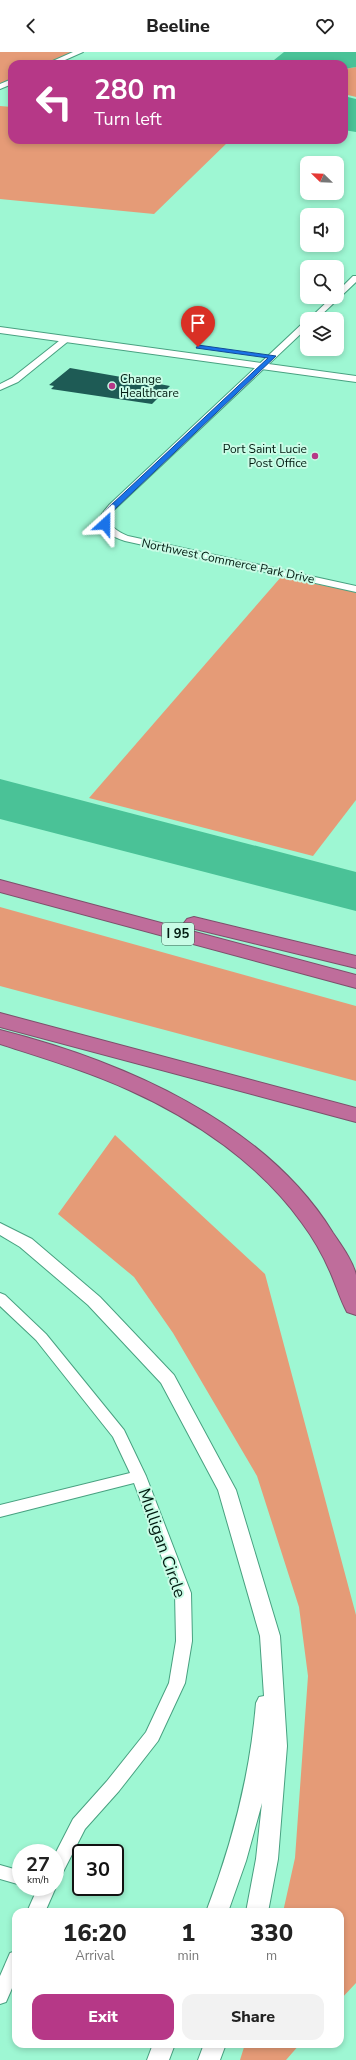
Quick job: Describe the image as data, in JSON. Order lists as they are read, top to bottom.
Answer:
{
  "streets": {
    "highway": ["I 95"],
    "street": ["Northwest Commerce Park Drive", "Mulligan Circle"]
  },
  "places": ["Change Healthcare", "Port Saint Lucie Post Office"],
  "north": "top left",
  "page": {
    "header": "Beeline",
    "turn": ["280 m", "Turn left"],
    "speed": "27 km/h",
    "limit": "30",
    "eta": [
      "16:20",
      "Arrival",
      "1",
      "min",
      "330",
      "m"
    ],
    "buttons": ["Exit", "Share"]
  }
}
